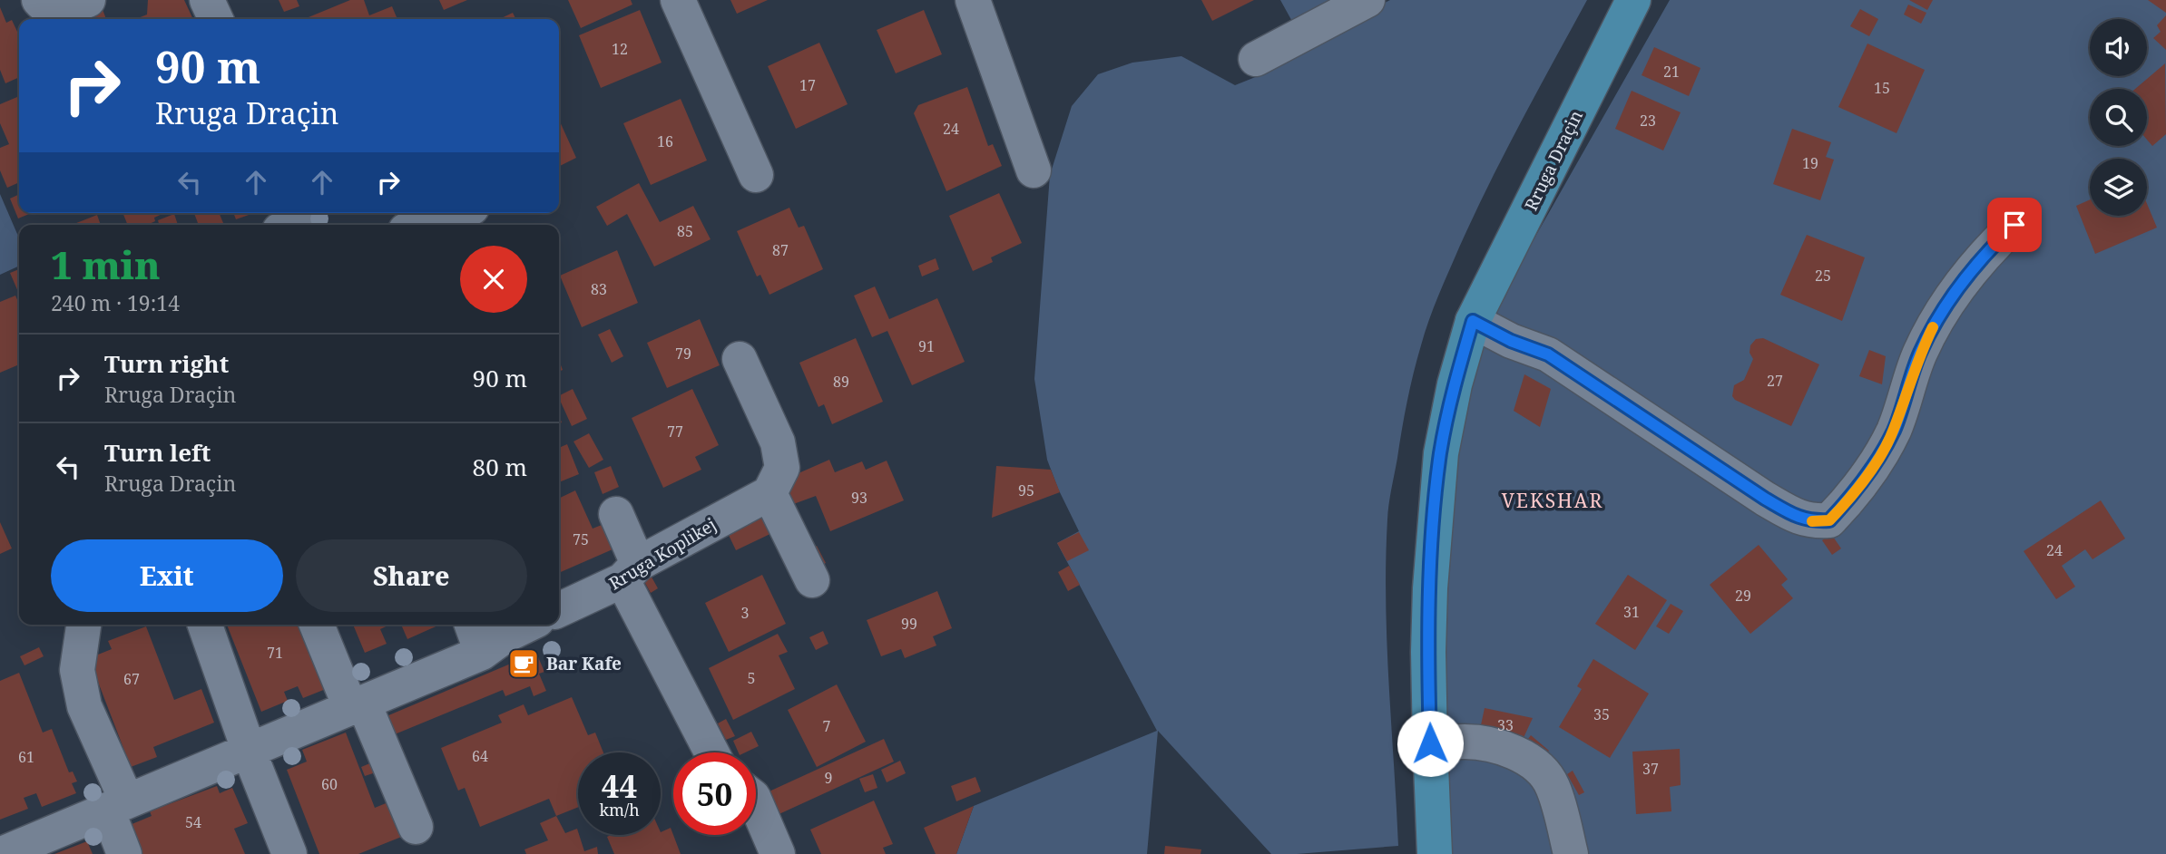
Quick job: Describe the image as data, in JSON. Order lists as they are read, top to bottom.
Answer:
{
  "streets": {
    "main road": ["Rruga Draçin"],
    "street": ["Rruga Koplikej"]
  },
  "districts": ["VEKSHAR"],
  "places": {
    "cafe": ["Bar Kafe"]
  },
  "house_numbers": [
    "12",
    "21",
    "17",
    "15",
    "23",
    "24",
    "16",
    "19",
    "85",
    "87",
    "25",
    "83",
    "91",
    "79",
    "27",
    "89",
    "77",
    "95",
    "93",
    "75",
    "24",
    "29",
    "31",
    "3",
    "99",
    "71",
    "5",
    "67",
    "35",
    "33",
    "7",
    "64",
    "61",
    "37",
    "9",
    "60",
    "54"
  ],
  "page": {
    "turn": ["90 m", "Rruga Draçin"],
    "heading": ["1 min", "240 m · 19:14"],
    "list": [
      {
        "name": "Turn right",
        "note": "Rruga Draçin",
        "value": "90 m"
      },
      {
        "name": "Turn left",
        "note": "Rruga Draçin",
        "value": "80 m"
      }
    ],
    "buttons": ["Exit", "Share"],
    "speed": "44 km/h",
    "limit": "50"
  }
}
